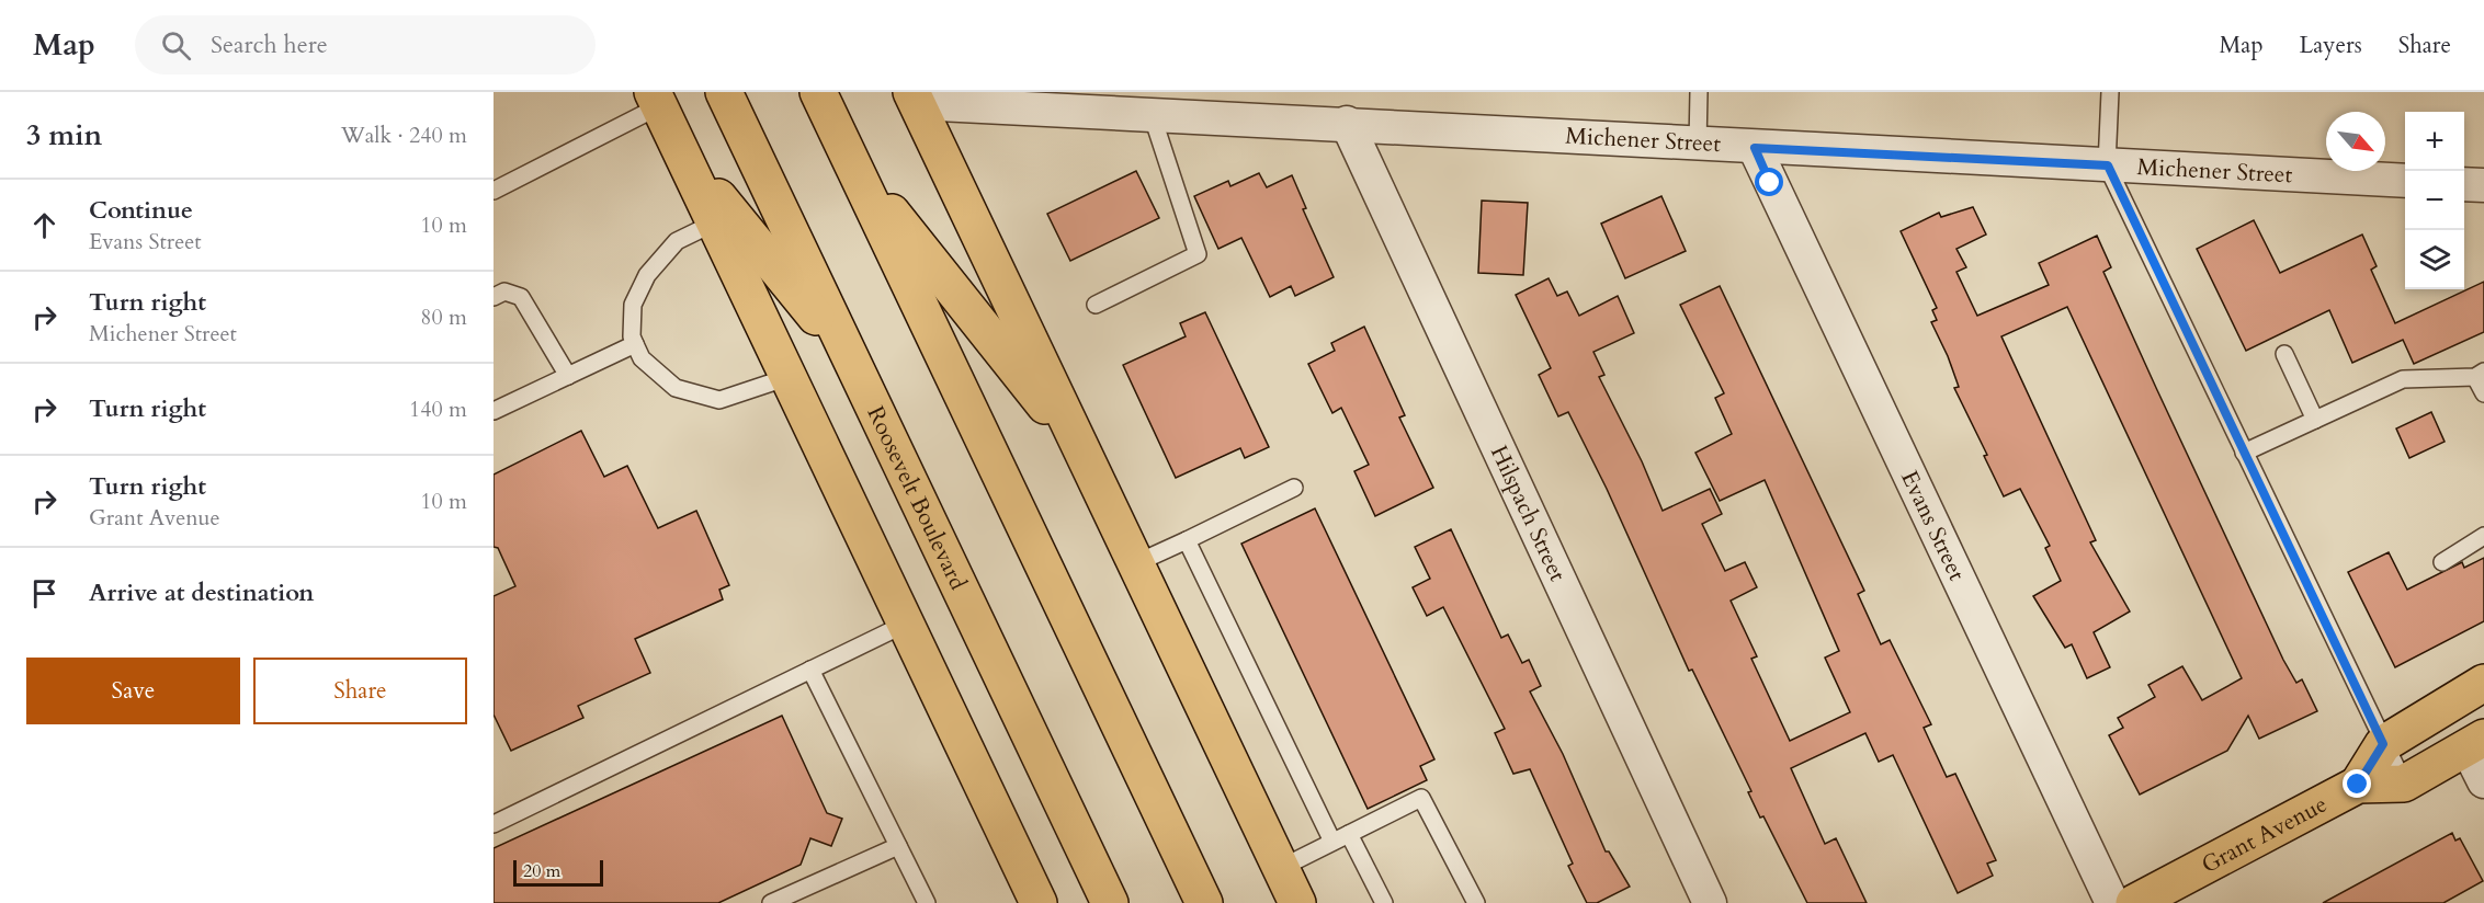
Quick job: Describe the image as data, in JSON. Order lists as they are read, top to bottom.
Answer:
{
  "streets": {
    "main road": ["Roosevelt Boulevard", "Grant Avenue"],
    "street": ["Michener Street", "Hilspach Street", "Evans Street"]
  },
  "crossings": [
    ["Michener Street", "Hilspach Street"],
    ["Michener Street", "Evans Street"]
  ],
  "scale_bar": "20 m",
  "north": "bottom right",
  "page": {
    "header": "Map",
    "search": "Search here",
    "nav": ["Map", "Layers", "Share"],
    "heading": ["3 min", "Walk · 240 m"],
    "map_buttons": ["+", "−"],
    "list": [
      ["Continue", "Evans Street", "10 m"],
      ["Turn right", "Michener Street", "80 m"],
      ["Turn right", "140 m"],
      ["Turn right", "Grant Avenue", "10 m"],
      "Arrive at destination"
    ],
    "buttons": ["Save", "Share"],
    "scale": "20 m"
  }
}
